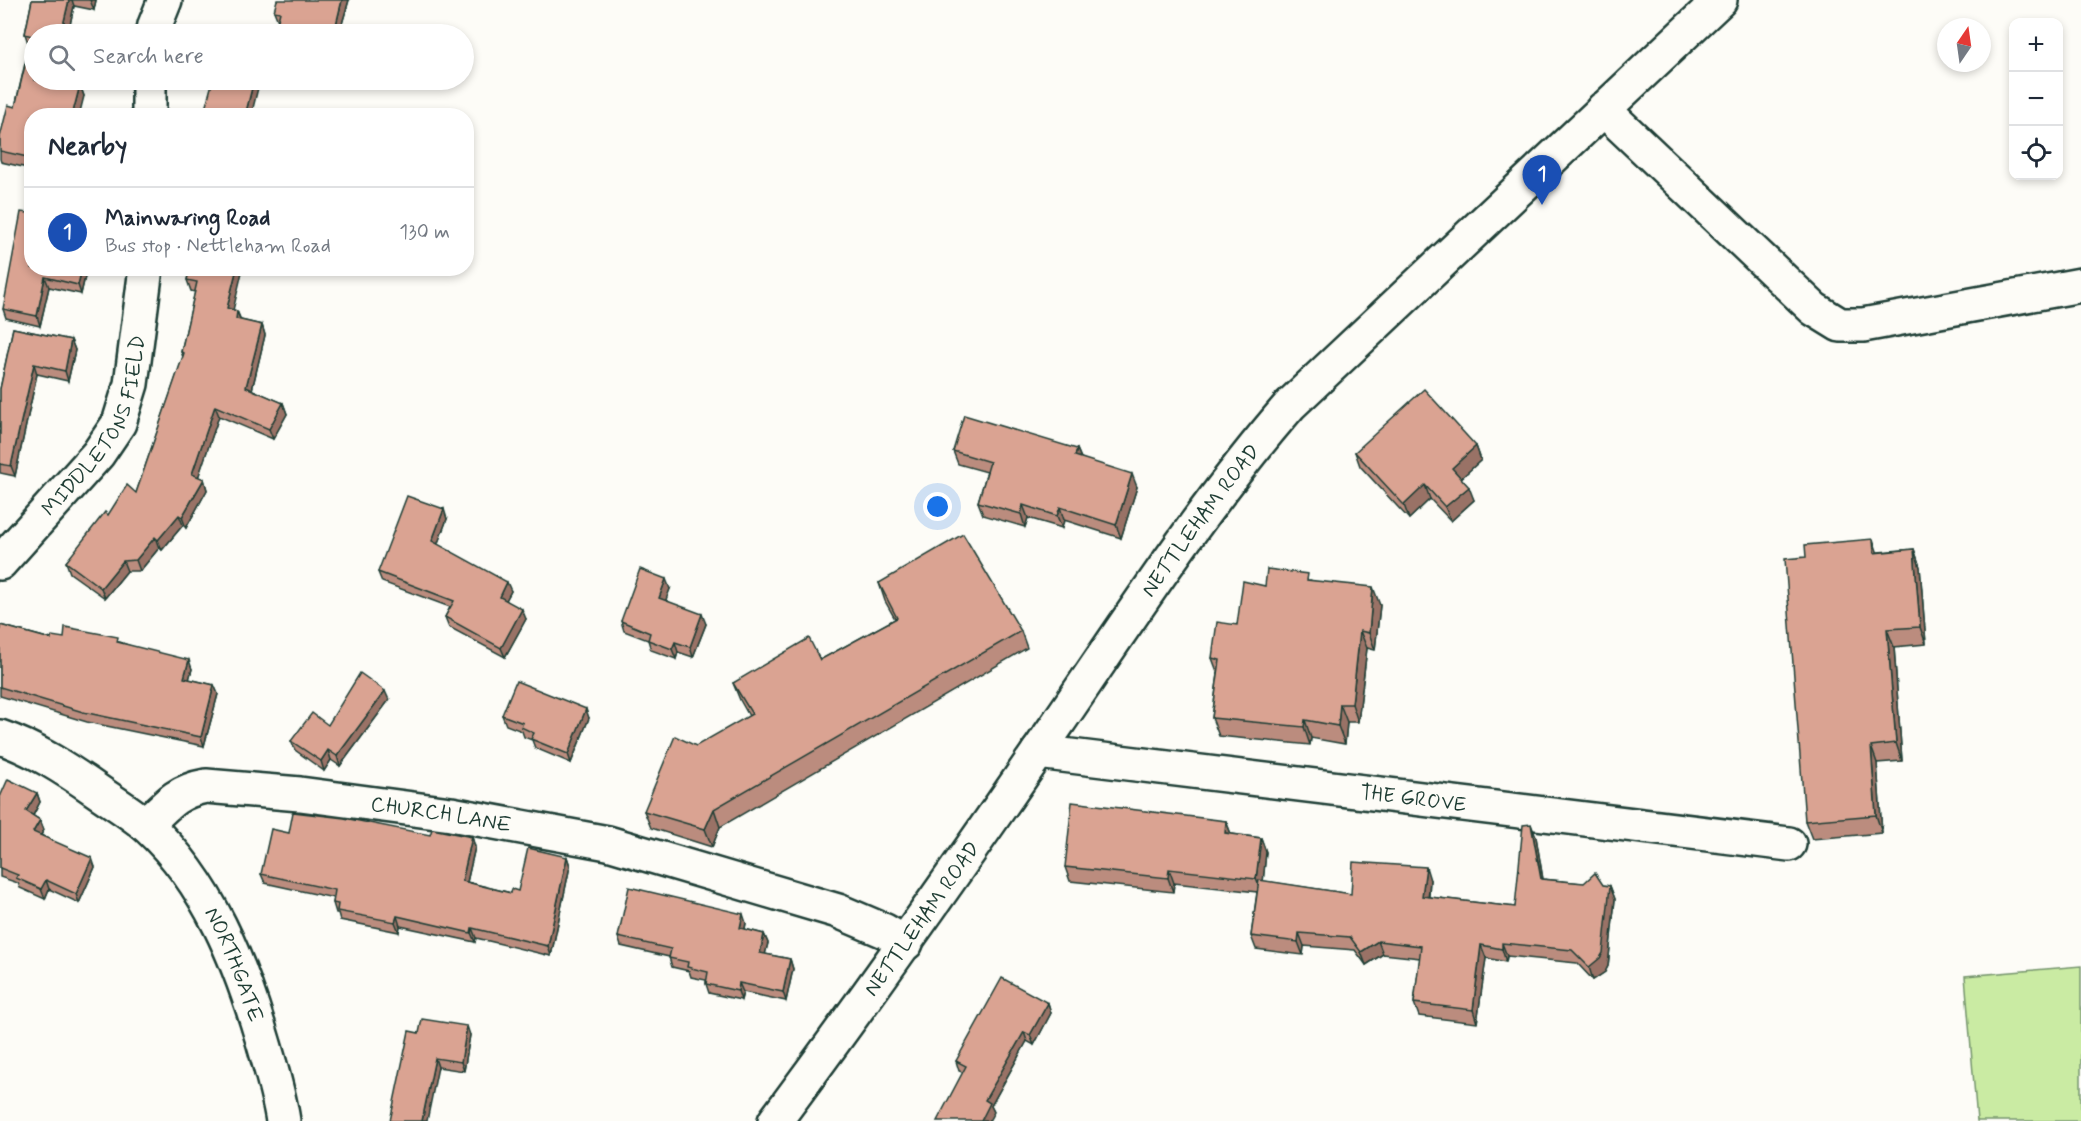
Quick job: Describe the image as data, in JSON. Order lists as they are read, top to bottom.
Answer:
{
  "streets": {
    "street": [
      "MIDDLETONS FIELD",
      "NETTLEHAM ROAD",
      "THE GROVE",
      "CHURCH LANE",
      "NORTHGATE"
    ]
  },
  "crossings": [
    ["NETTLEHAM ROAD", "THE GROVE"],
    ["NETTLEHAM ROAD", "CHURCH LANE"],
    ["CHURCH LANE", "NORTHGATE"]
  ],
  "north": "top",
  "page": {
    "map_buttons": ["+", "−"],
    "search": "Search here",
    "heading": "Nearby",
    "pins": "1",
    "list": [
      {
        "mark": "1",
        "name": "Mainwaring Road",
        "note": "Bus stop · Nettleham Road",
        "value": "130 m"
      }
    ]
  }
}
